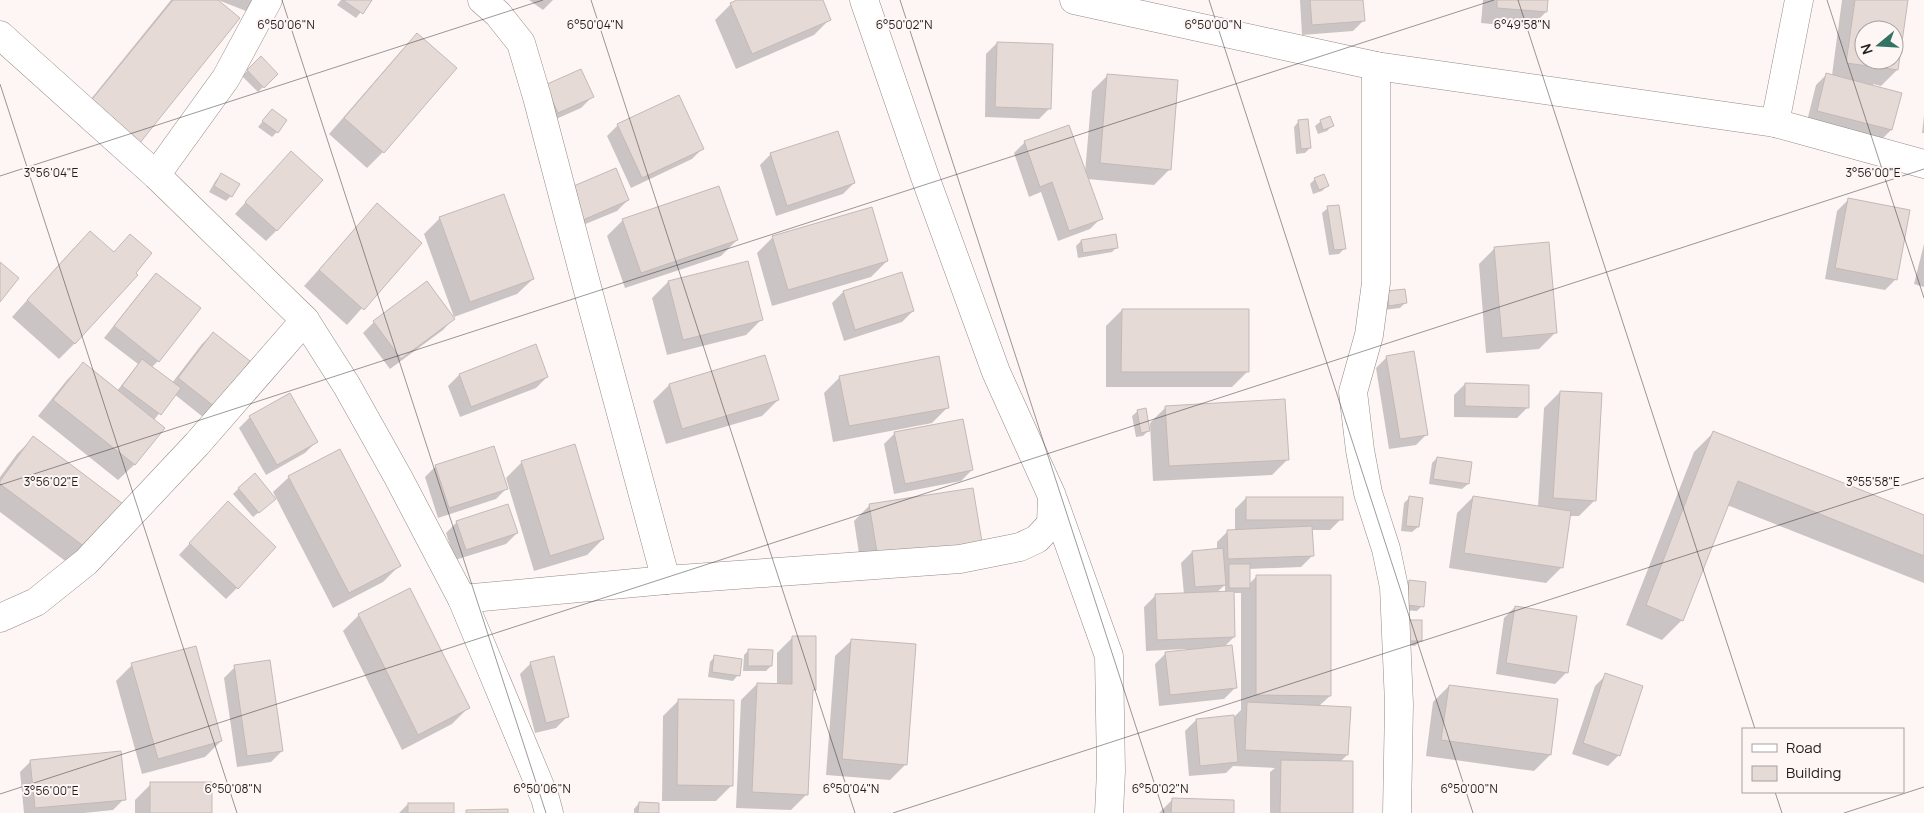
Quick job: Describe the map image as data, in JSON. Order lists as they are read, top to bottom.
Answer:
{
  "legend": ["Road", "Building"],
  "north": "left",
  "coordinates": [
    "6°50'06\"N",
    "6°50'04\"N",
    "6°50'02\"N",
    "6°50'00\"N",
    "6°49'58\"N",
    "3°56'04\"E",
    "3°56'00\"E",
    "3°56'02\"E",
    "3°55'58\"E",
    "6°50'08\"N"
  ]
}
